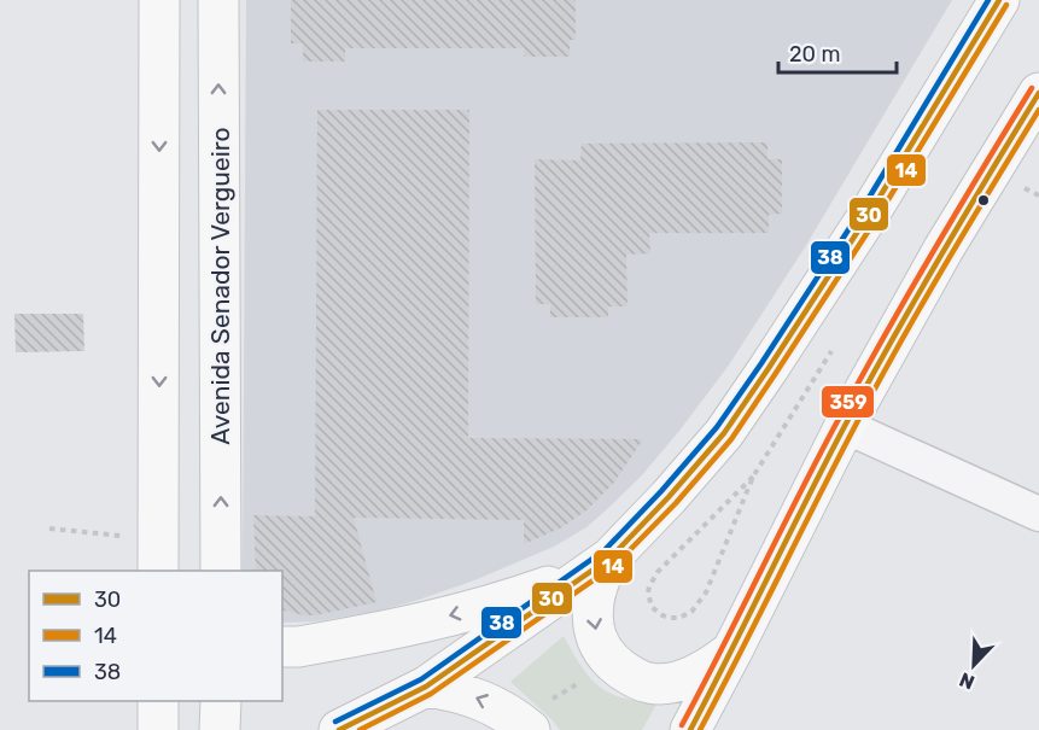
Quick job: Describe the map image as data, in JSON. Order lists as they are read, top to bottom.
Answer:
{
  "streets": {
    "main road": ["Avenida Senador Vergueiro"]
  },
  "lines": [
    "transit line 30",
    "transit line 38",
    "transit line 14",
    "transit line 359"
  ],
  "legend": ["30", "14", "38"],
  "scale_bar": "20 m",
  "north": "bottom left"
}
